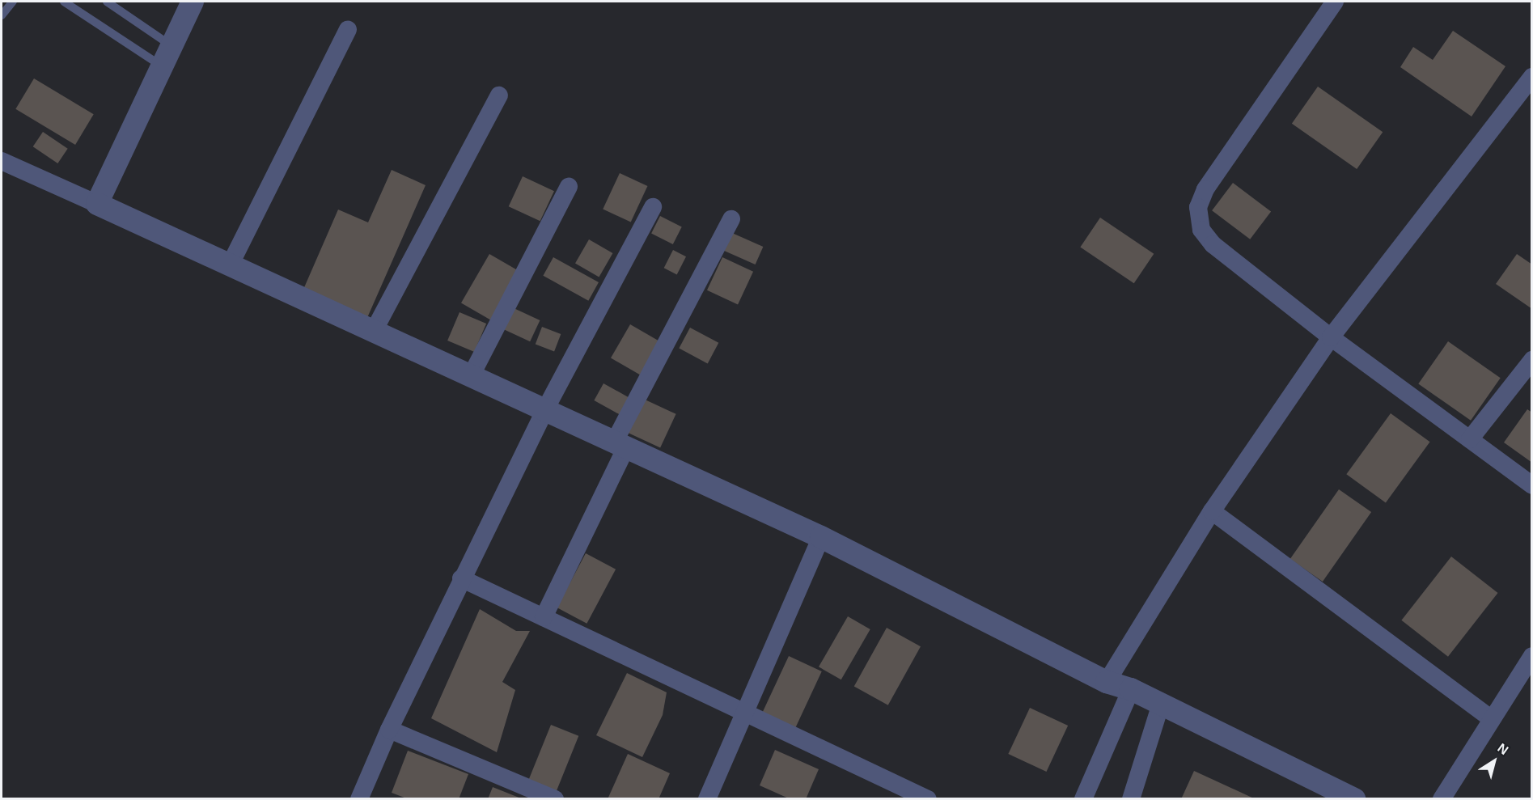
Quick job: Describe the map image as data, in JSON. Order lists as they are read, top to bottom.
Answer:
{
  "north": "top right"
}
